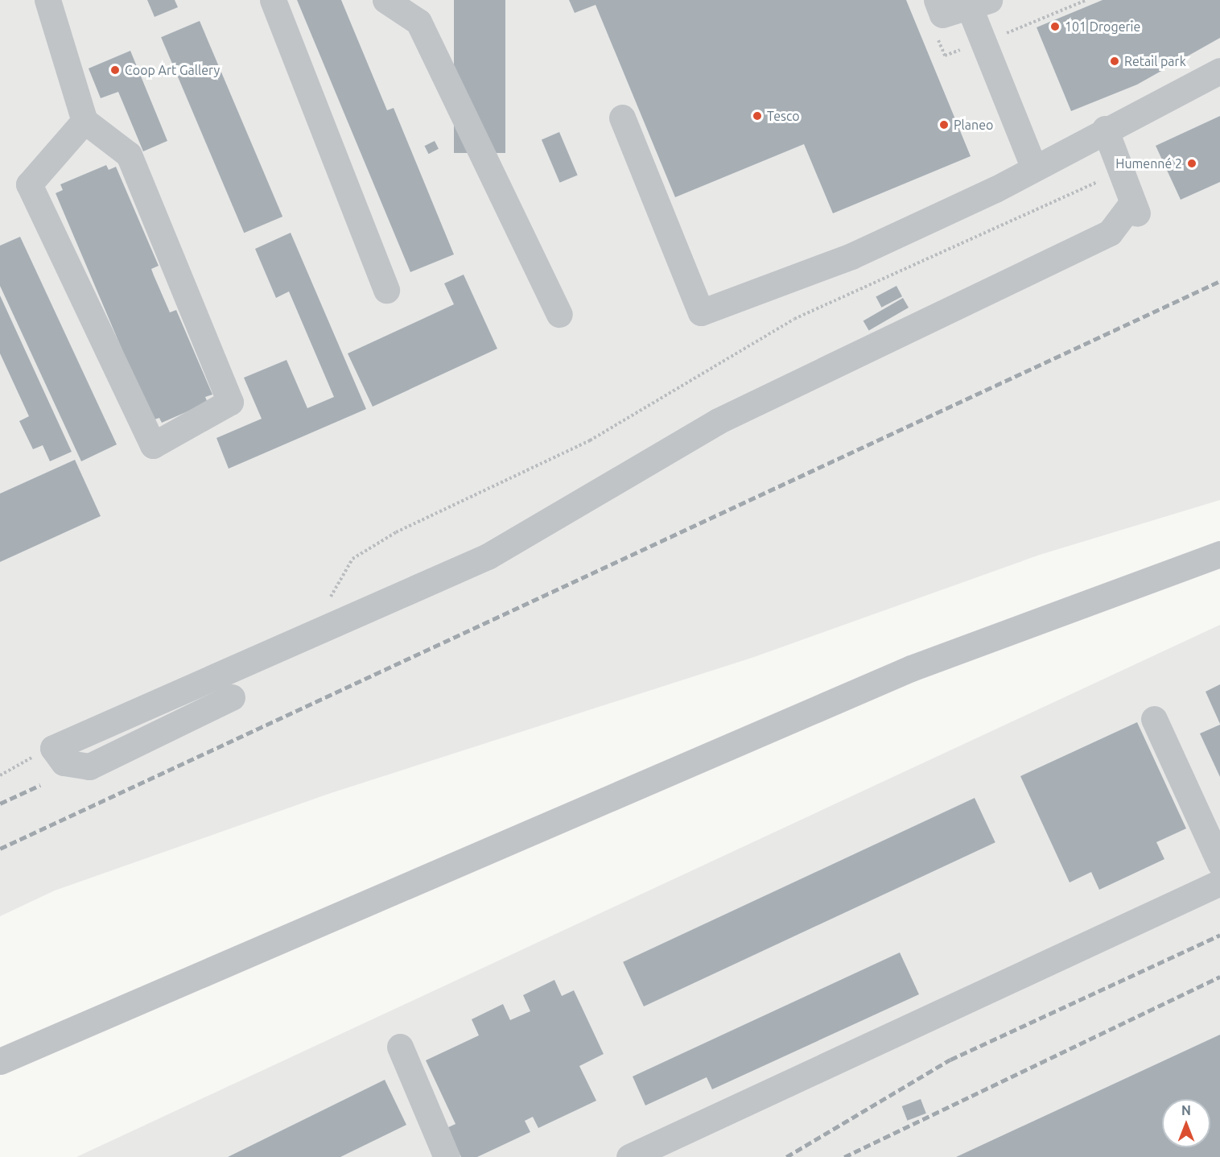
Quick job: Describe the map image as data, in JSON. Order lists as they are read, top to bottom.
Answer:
{
  "places": [
    "101 Drogerie",
    "Retail park",
    "Coop Art Gallery",
    "Tesco",
    "Planeo",
    "Humenné 2"
  ],
  "north": "top"
}
